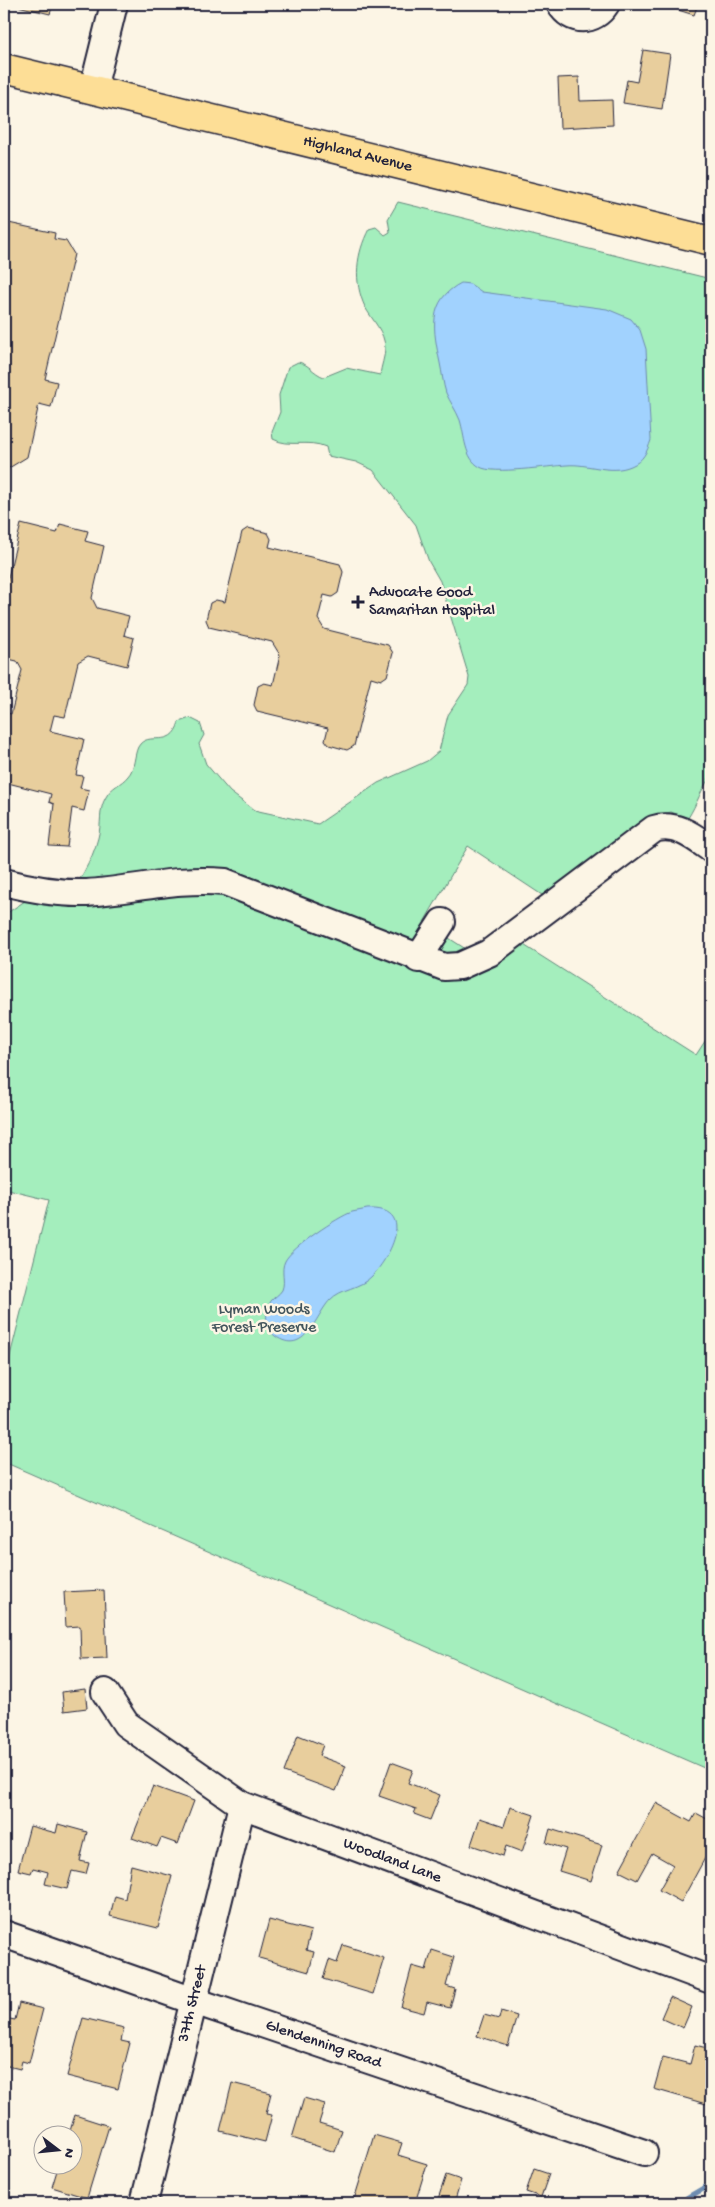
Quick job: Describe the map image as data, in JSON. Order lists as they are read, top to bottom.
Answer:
{
  "streets": {
    "main road": ["Highland Avenue"],
    "street": ["Woodland Lane", "37th Street", "Glendenning Road"]
  },
  "crossings": [
    ["Woodland Lane", "37th Street"],
    ["37th Street", "Glendenning Road"]
  ],
  "parks": ["Lyman Woods Forest Preserve"],
  "places": {
    "health": ["Advocate Good Samaritan Hospital"]
  },
  "north": "right"
}
